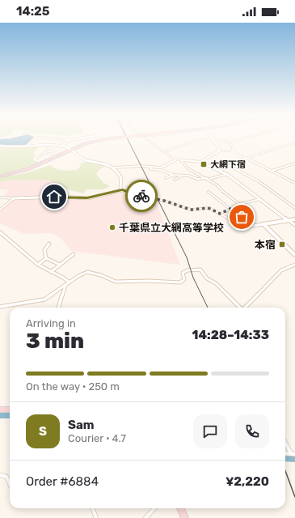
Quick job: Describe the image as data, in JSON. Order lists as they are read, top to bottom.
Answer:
{
  "places": {
    "transit": ["大網下宿", "本宿"],
    "other": ["千葉県立大網高等学校"]
  },
  "page": {
    "status": "14:25",
    "heading": ["3 min", "Arriving in", "14:28–14:33"],
    "panel": [
      "Sam",
      "Courier · 4.7",
      "Order #6884",
      "¥2,220"
    ],
    "bar": "On the way · 250 m",
    "round": "S"
  }
}
